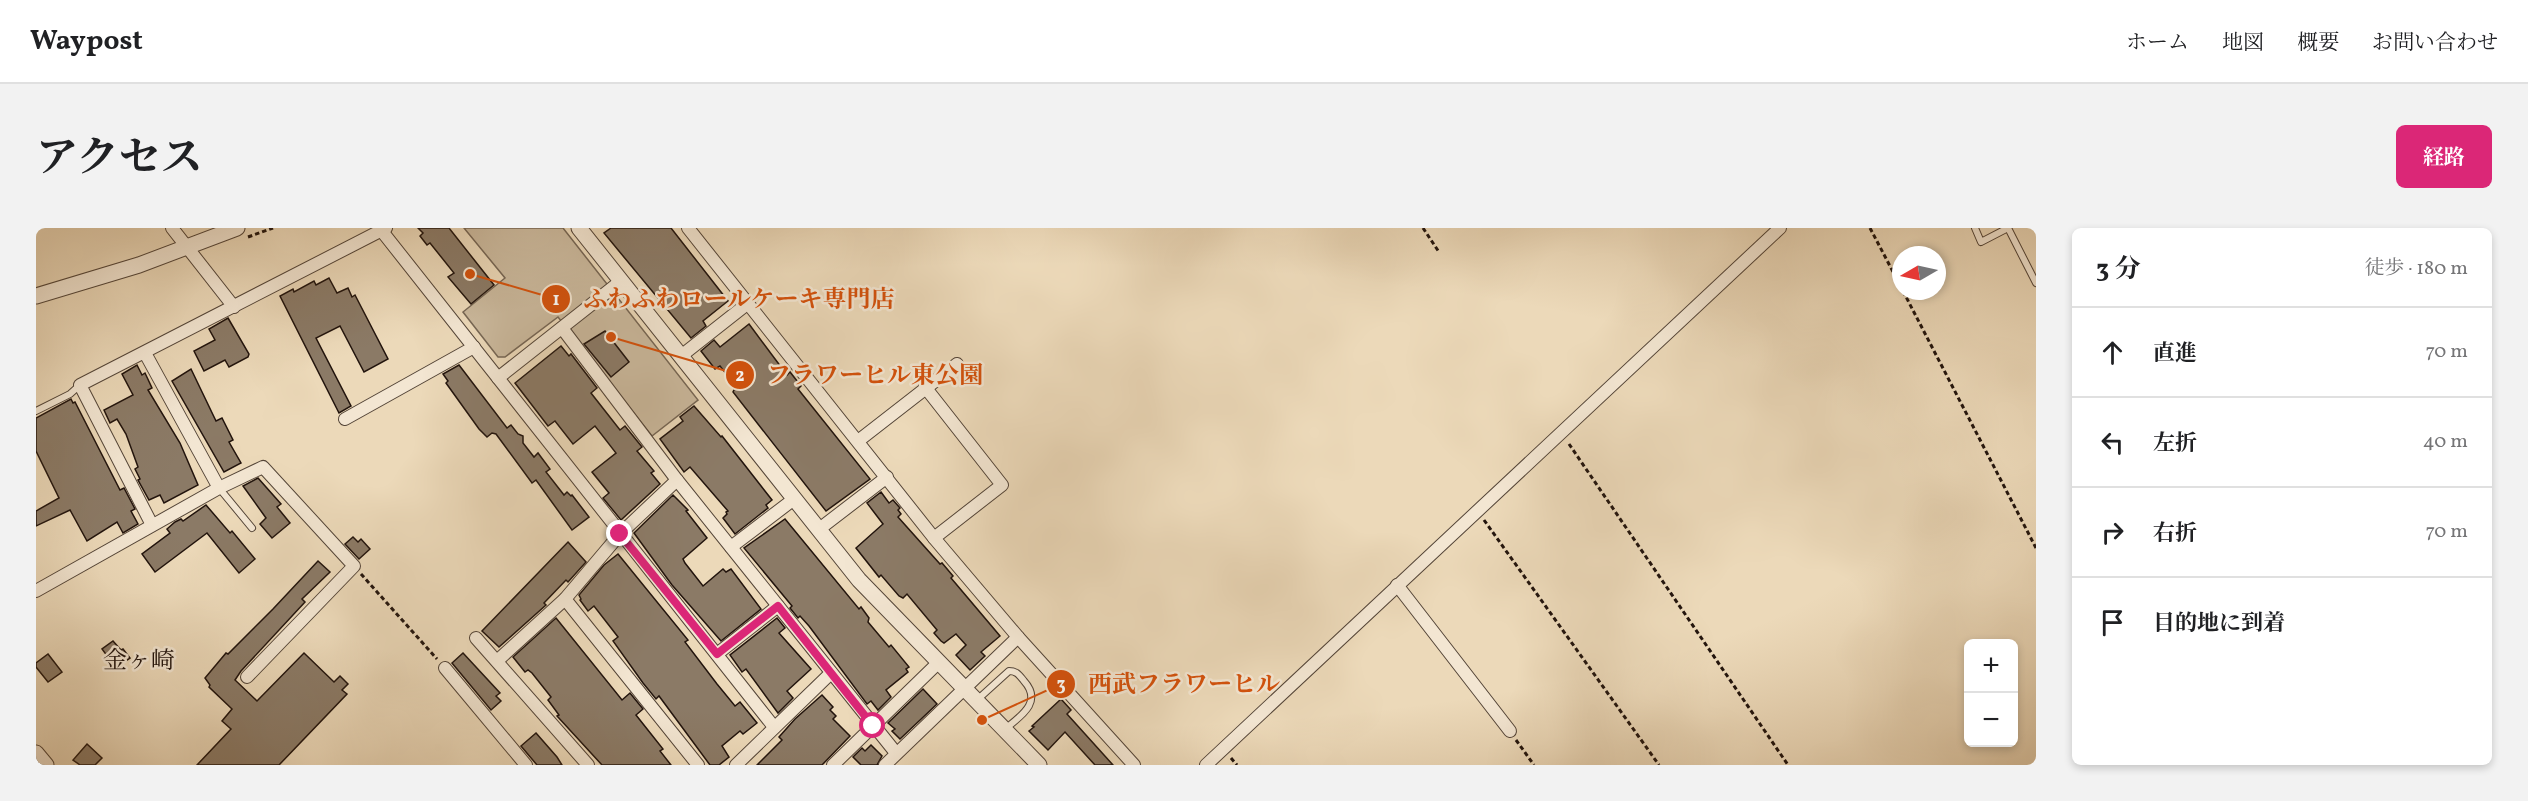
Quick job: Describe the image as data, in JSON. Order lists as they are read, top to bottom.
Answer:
{
  "districts": ["金ヶ崎"],
  "places": ["ふわふわロールケーキ専門店", "フラワーヒル東公園", "西武フラワーヒル"],
  "north": "left",
  "page": {
    "header": "Waypost",
    "nav": [
      "ホーム",
      "地図",
      "概要",
      "お問い合わせ"
    ],
    "title": "アクセス",
    "buttons": "経路",
    "heading": ["3 分", "徒歩 · 180 m"],
    "list": [
      ["直進", "70 m"],
      ["左折", "40 m"],
      ["右折", "70 m"],
      "目的地に到着"
    ],
    "map_buttons": ["+", "−"]
  }
}
